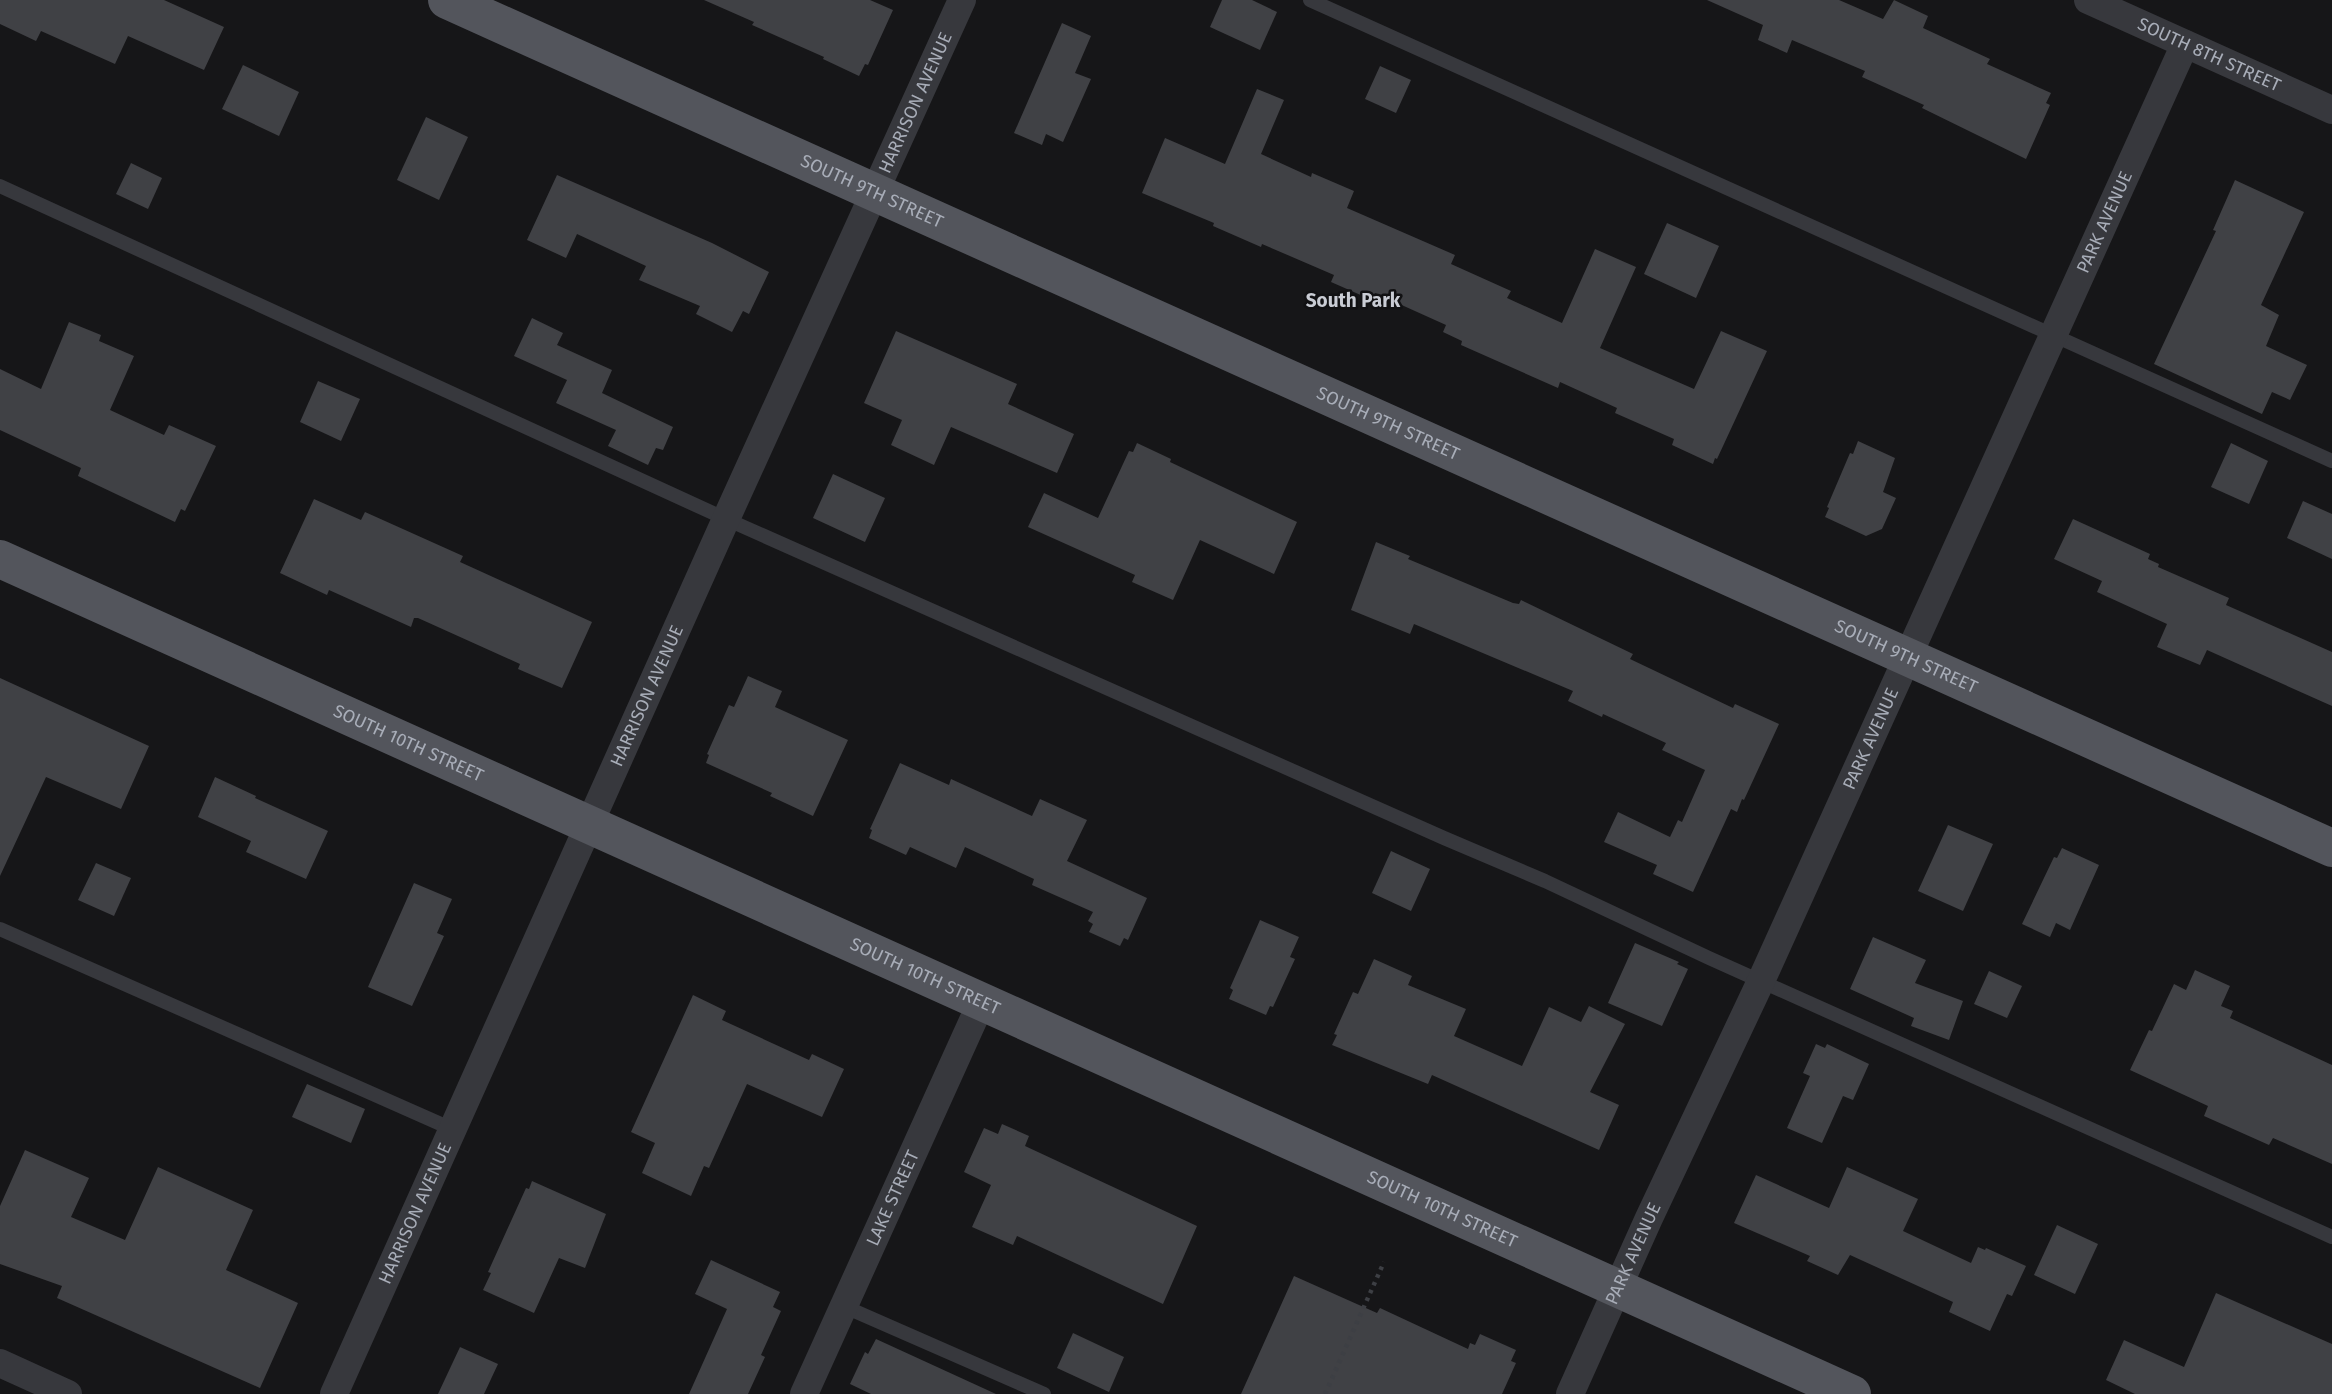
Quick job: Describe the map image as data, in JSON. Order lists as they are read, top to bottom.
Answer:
{
  "streets": {
    "main road": ["SOUTH 9TH STREET", "SOUTH 10TH STREET"],
    "street": [
      "SOUTH 8TH STREET",
      "HARRISON AVENUE",
      "PARK AVENUE",
      "LAKE STREET"
    ]
  },
  "crossings": [
    ["SOUTH 8TH STREET", "PARK AVENUE"],
    ["HARRISON AVENUE", "SOUTH 9TH STREET"],
    ["HARRISON AVENUE", "SOUTH 10TH STREET"],
    ["SOUTH 9TH STREET", "PARK AVENUE"],
    ["PARK AVENUE", "SOUTH 10TH STREET"],
    ["SOUTH 10TH STREET", "LAKE STREET"]
  ],
  "districts": ["South Park"]
}
